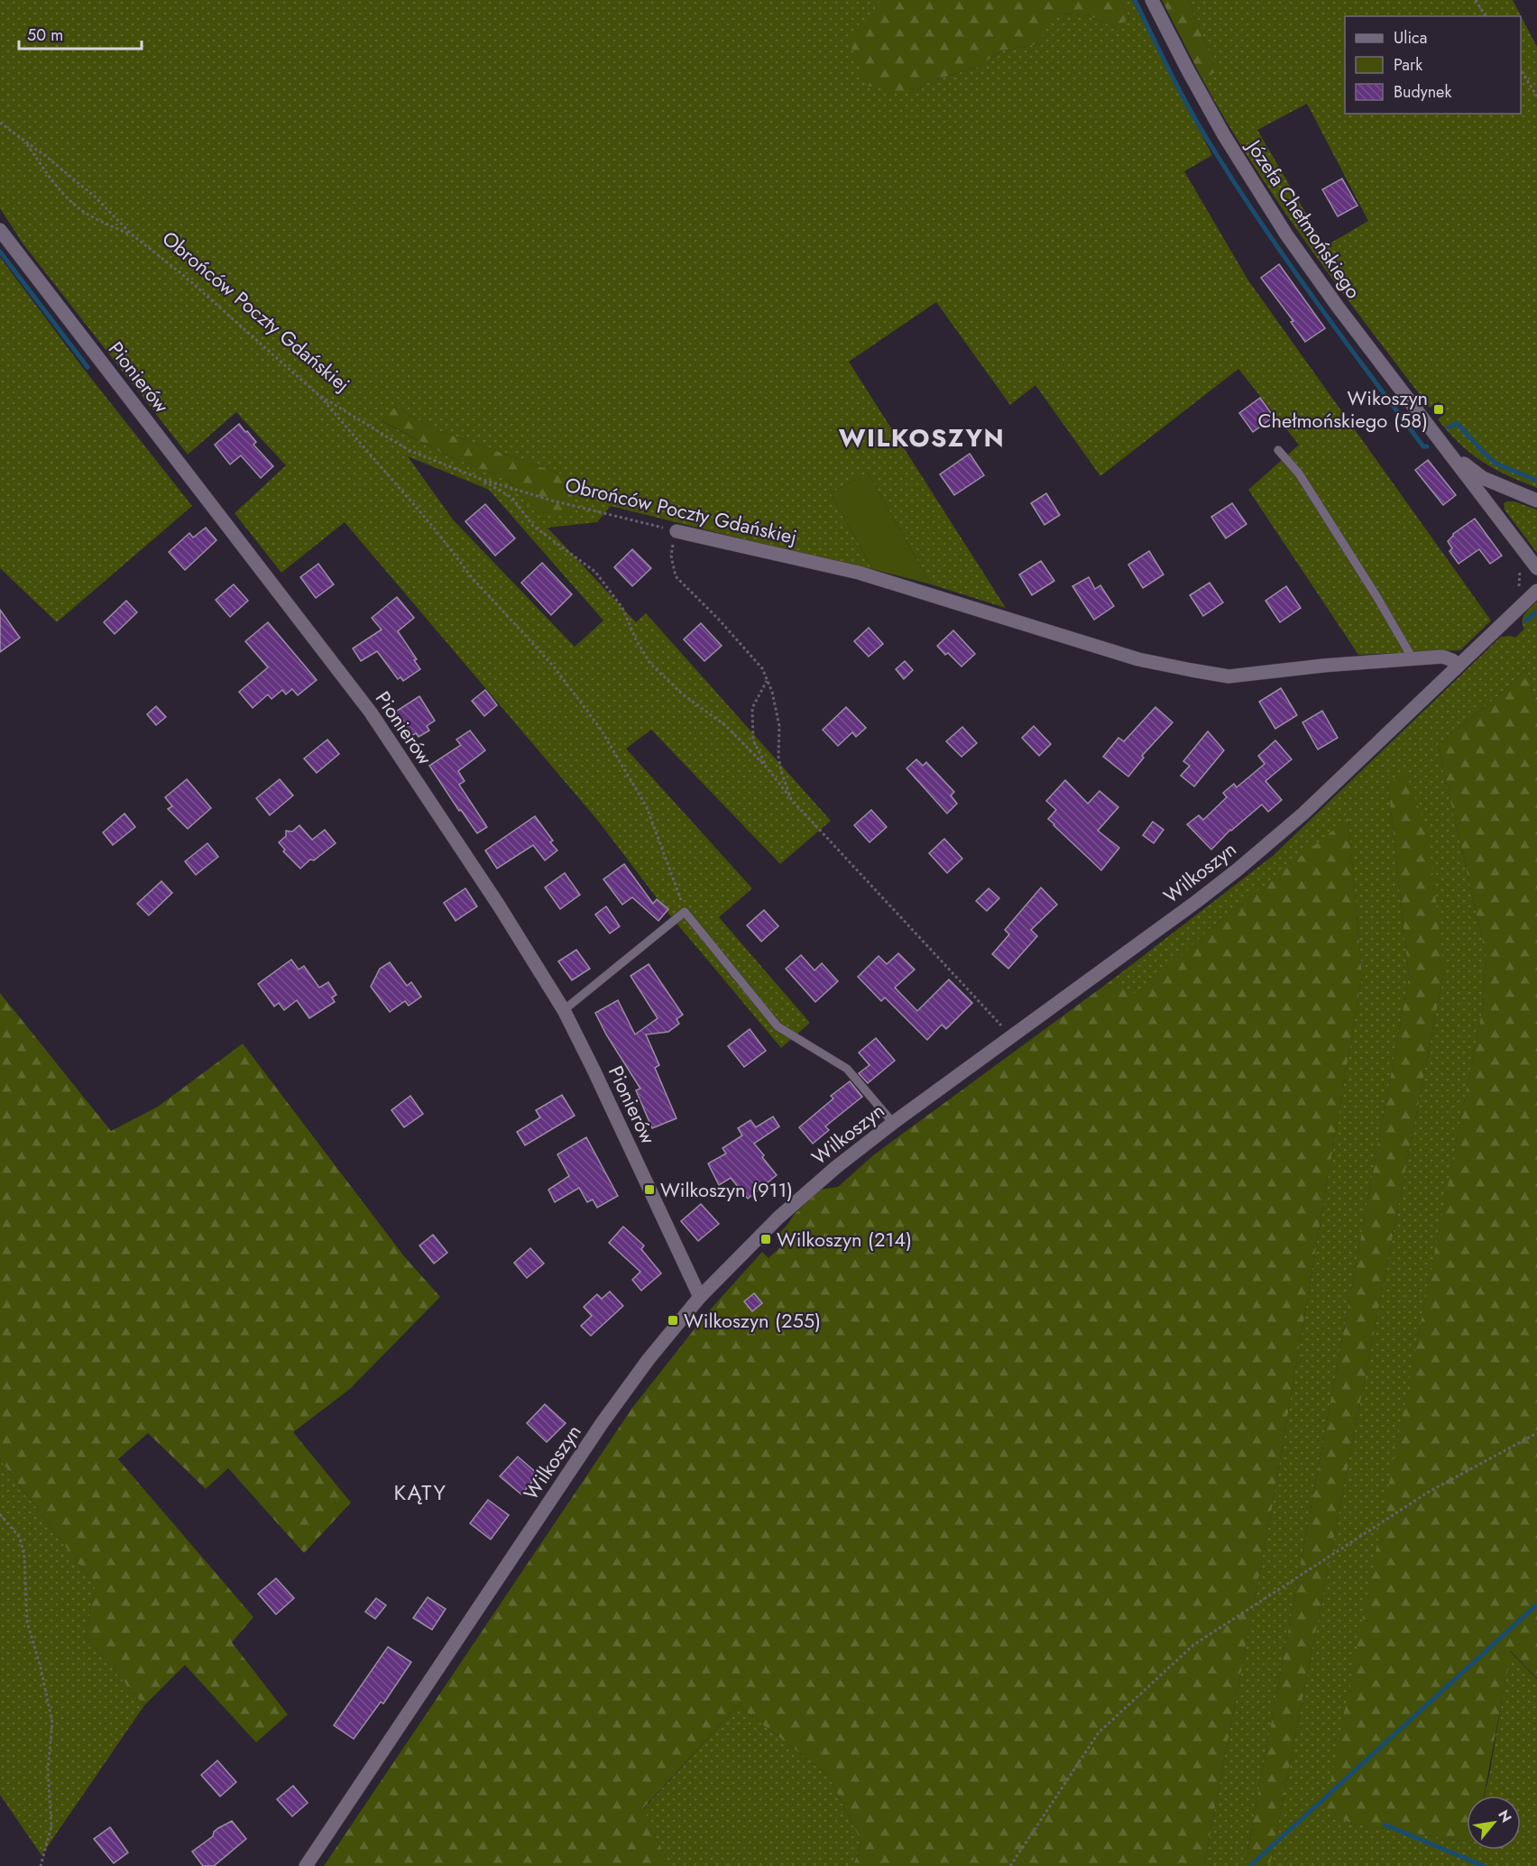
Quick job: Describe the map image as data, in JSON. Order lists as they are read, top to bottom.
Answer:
{
  "streets": {
    "street": [
      "Józefa Chełmońskiego",
      "Obrońców Poczty Gdańskiej",
      "Pionierów",
      "Wilkoszyn"
    ]
  },
  "crossings": [
    ["Obrońców Poczty Gdańskiej", "Wilkoszyn"],
    ["Pionierów", "Wilkoszyn"]
  ],
  "districts": ["WILKOSZYN", "KĄTY"],
  "places": {
    "transit": [
      "Wikoszyn Chełmońskiego (58)",
      "Wilkoszyn (911)",
      "Wilkoszyn (214)",
      "Wilkoszyn (255)"
    ]
  },
  "legend": ["Ulica", "Park", "Budynek"],
  "scale_bar": "50 m",
  "north": "top right"
}
